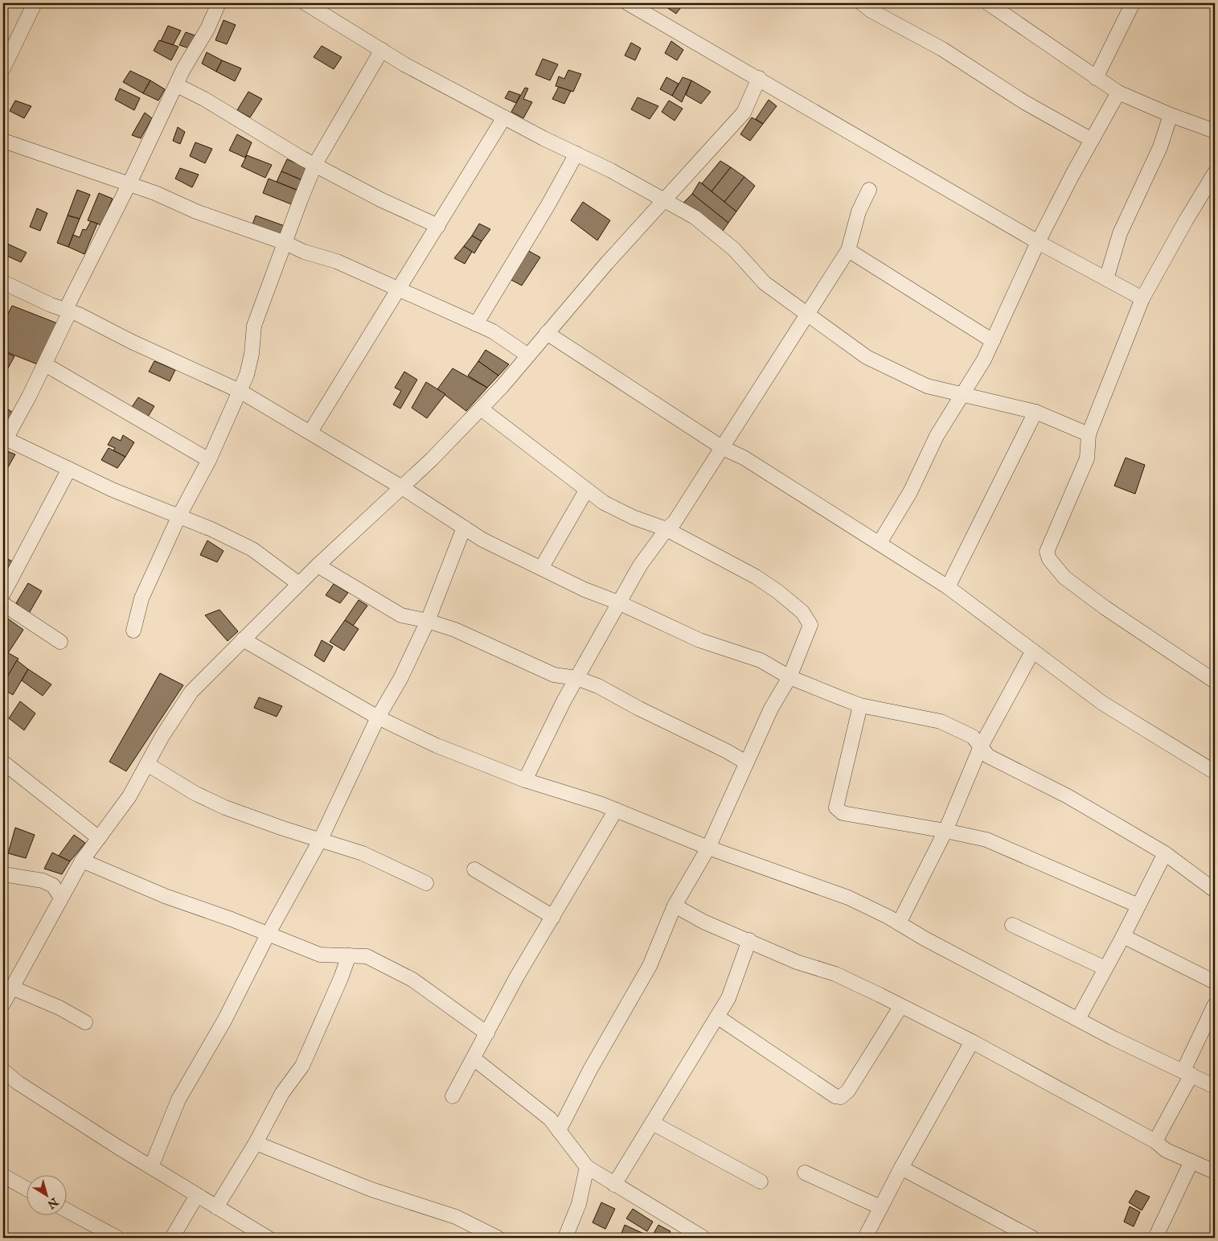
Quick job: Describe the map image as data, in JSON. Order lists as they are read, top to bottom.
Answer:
{
  "north": "bottom right"
}
